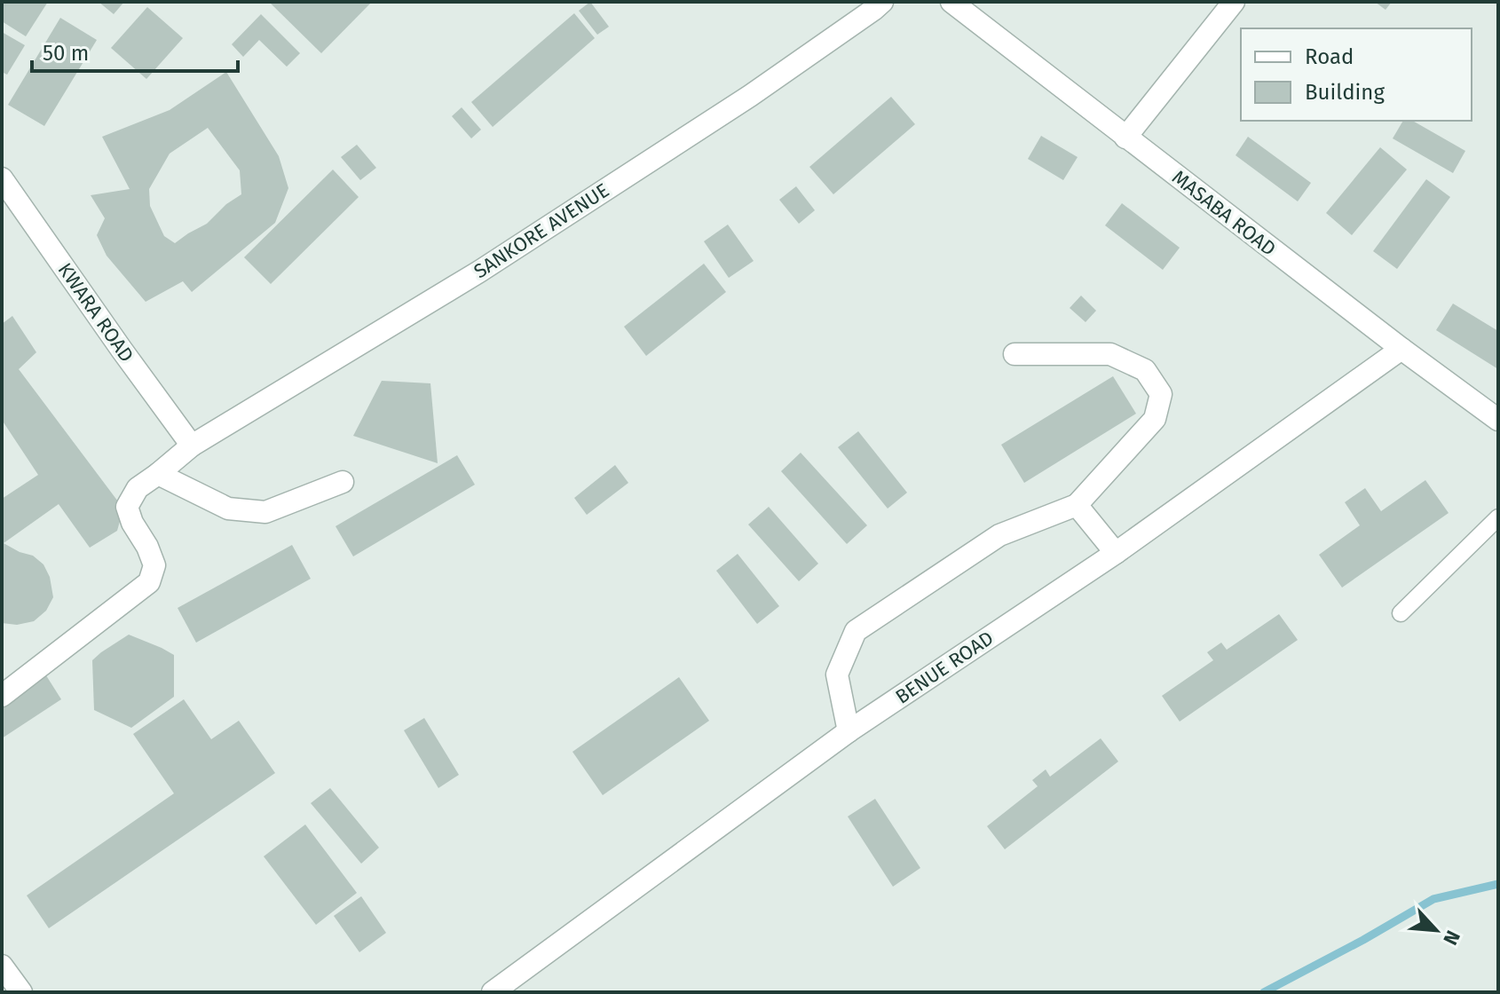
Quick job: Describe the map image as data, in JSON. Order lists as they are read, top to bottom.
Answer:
{
  "streets": {
    "street": [
      "MASABA ROAD",
      "SANKORE AVENUE",
      "KWARA ROAD",
      "BENUE ROAD"
    ]
  },
  "crossings": [
    ["MASABA ROAD", "BENUE ROAD"],
    ["SANKORE AVENUE", "KWARA ROAD"]
  ],
  "legend": ["Road", "Building"],
  "scale_bar": "50 m",
  "north": "bottom right"
}
